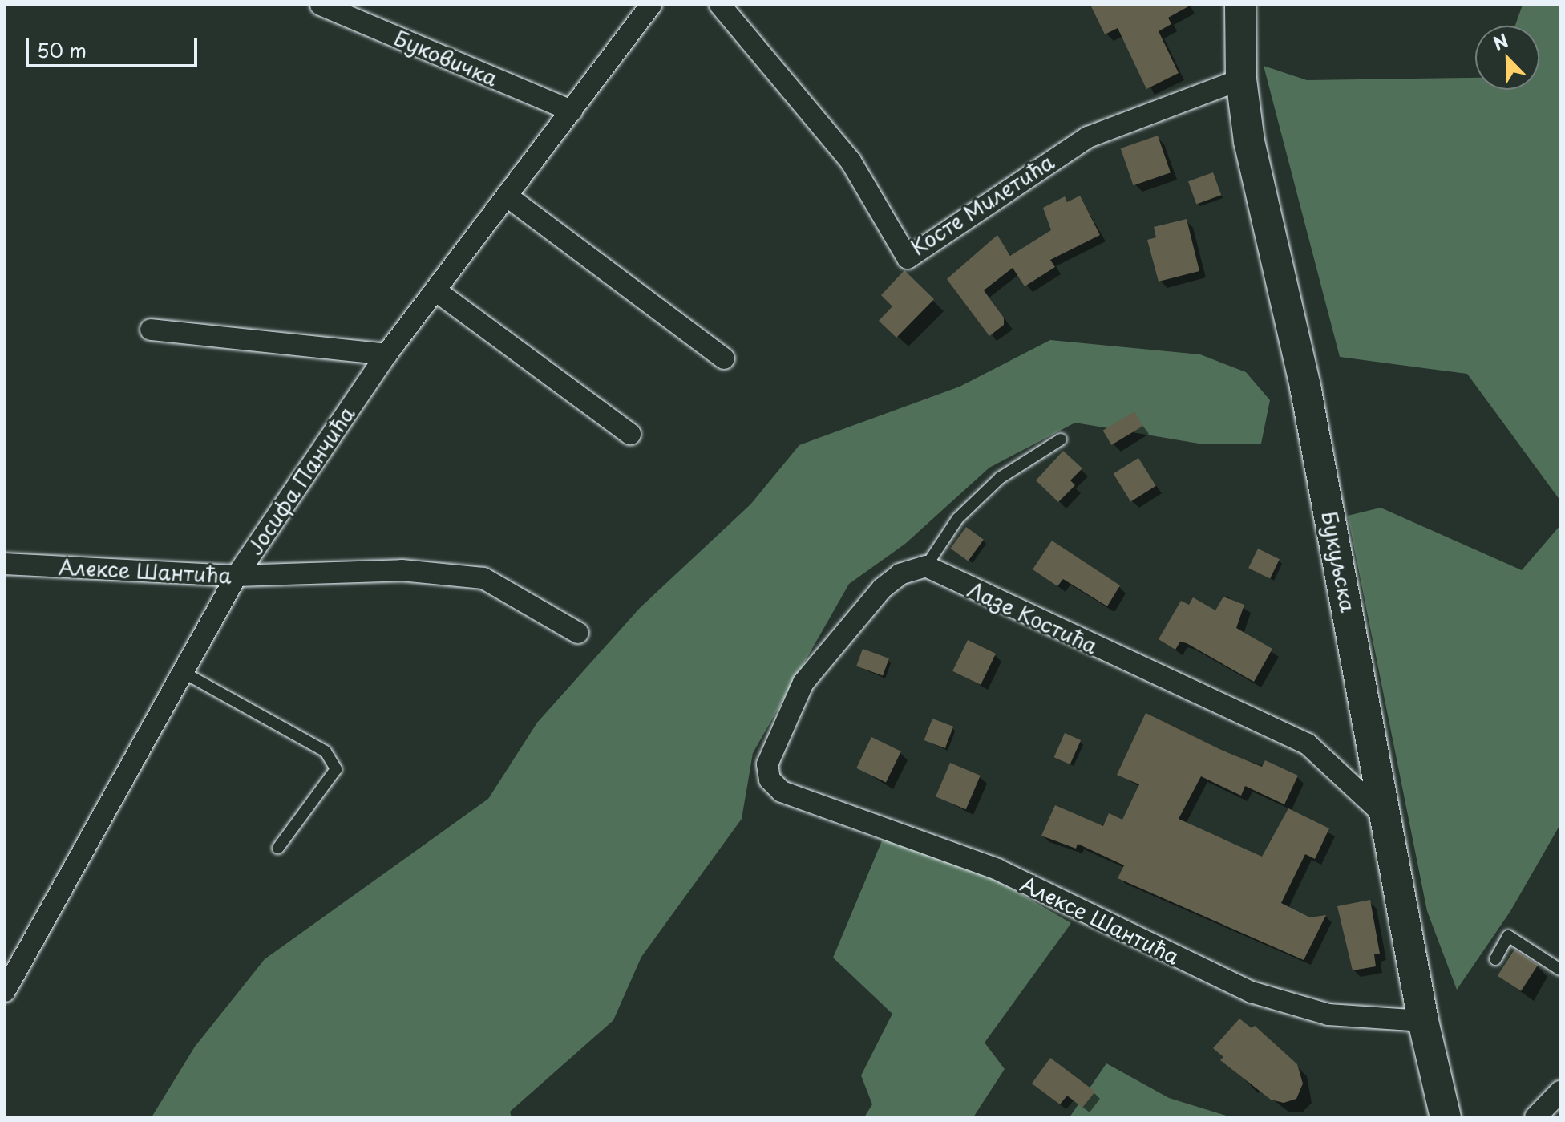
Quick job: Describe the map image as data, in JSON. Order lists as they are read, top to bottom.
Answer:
{
  "streets": {
    "main road": ["Букуљска"],
    "street": [
      "Буковичка",
      "Косте Милетића",
      "Јосифа Панчића",
      "Алексе Шантића",
      "Лазе Костића"
    ]
  },
  "crossings": [
    ["Буковичка", "Јосифа Панчића"],
    ["Косте Милетића", "Букуљска"],
    ["Јосифа Панчића", "Алексе Шантића"],
    ["Букуљска", "Алексе Шантића"],
    ["Букуљска", "Лазе Костића"],
    ["Алексе Шантића", "Лазе Костића"]
  ],
  "scale_bar": "50 m",
  "north": "top left"
}
